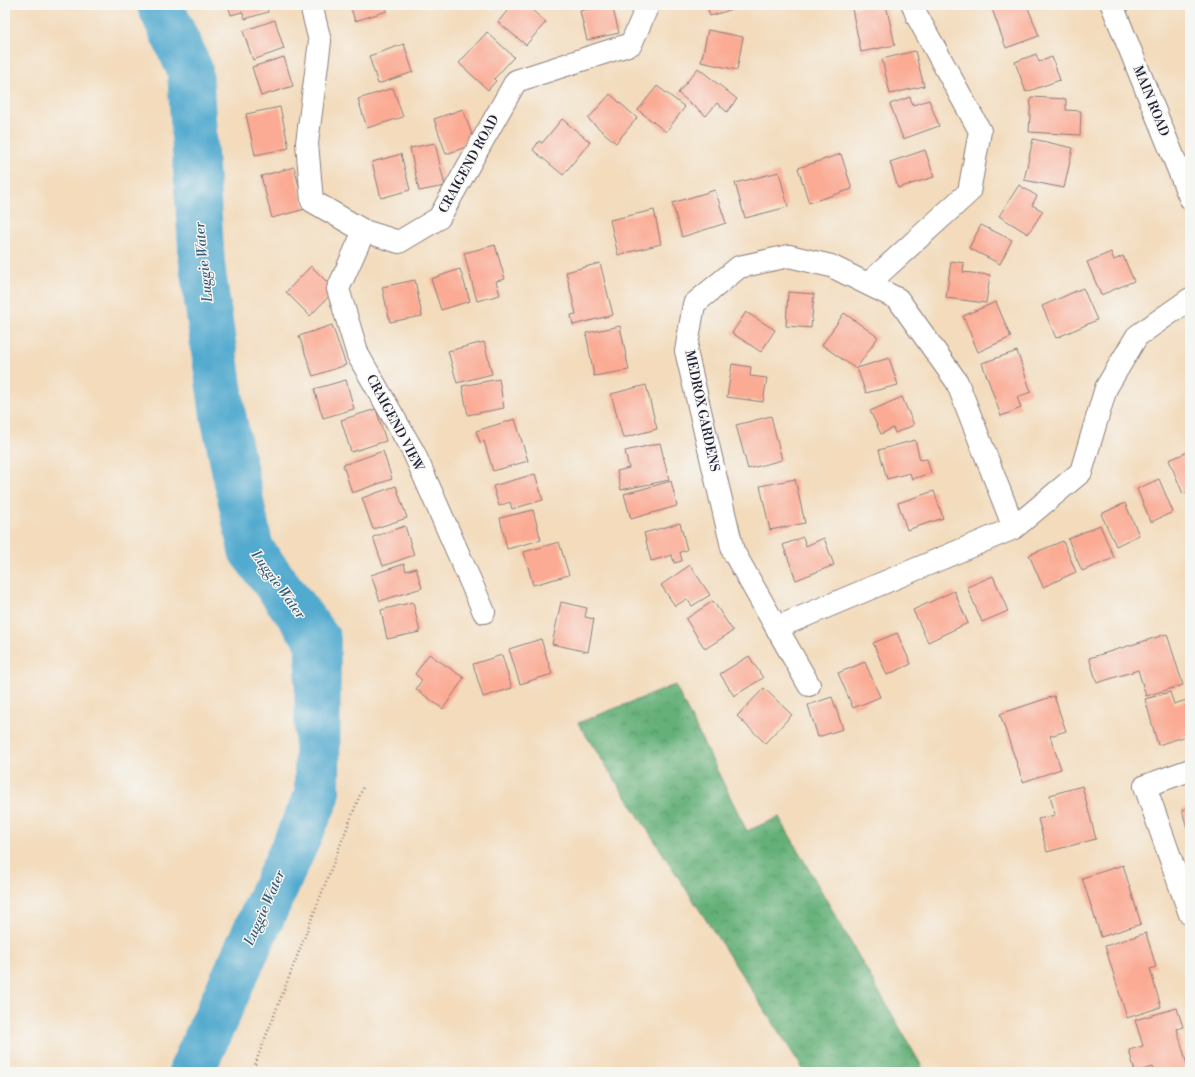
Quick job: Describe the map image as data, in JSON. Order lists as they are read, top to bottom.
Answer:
{
  "streets": {
    "street": [
      "MAIN ROAD",
      "CRAIGEND ROAD",
      "MEDROX GARDENS",
      "CRAIGEND VIEW"
    ]
  },
  "crossings": [
    ["CRAIGEND ROAD", "CRAIGEND VIEW"]
  ],
  "water": ["Luggie Water"]
}
